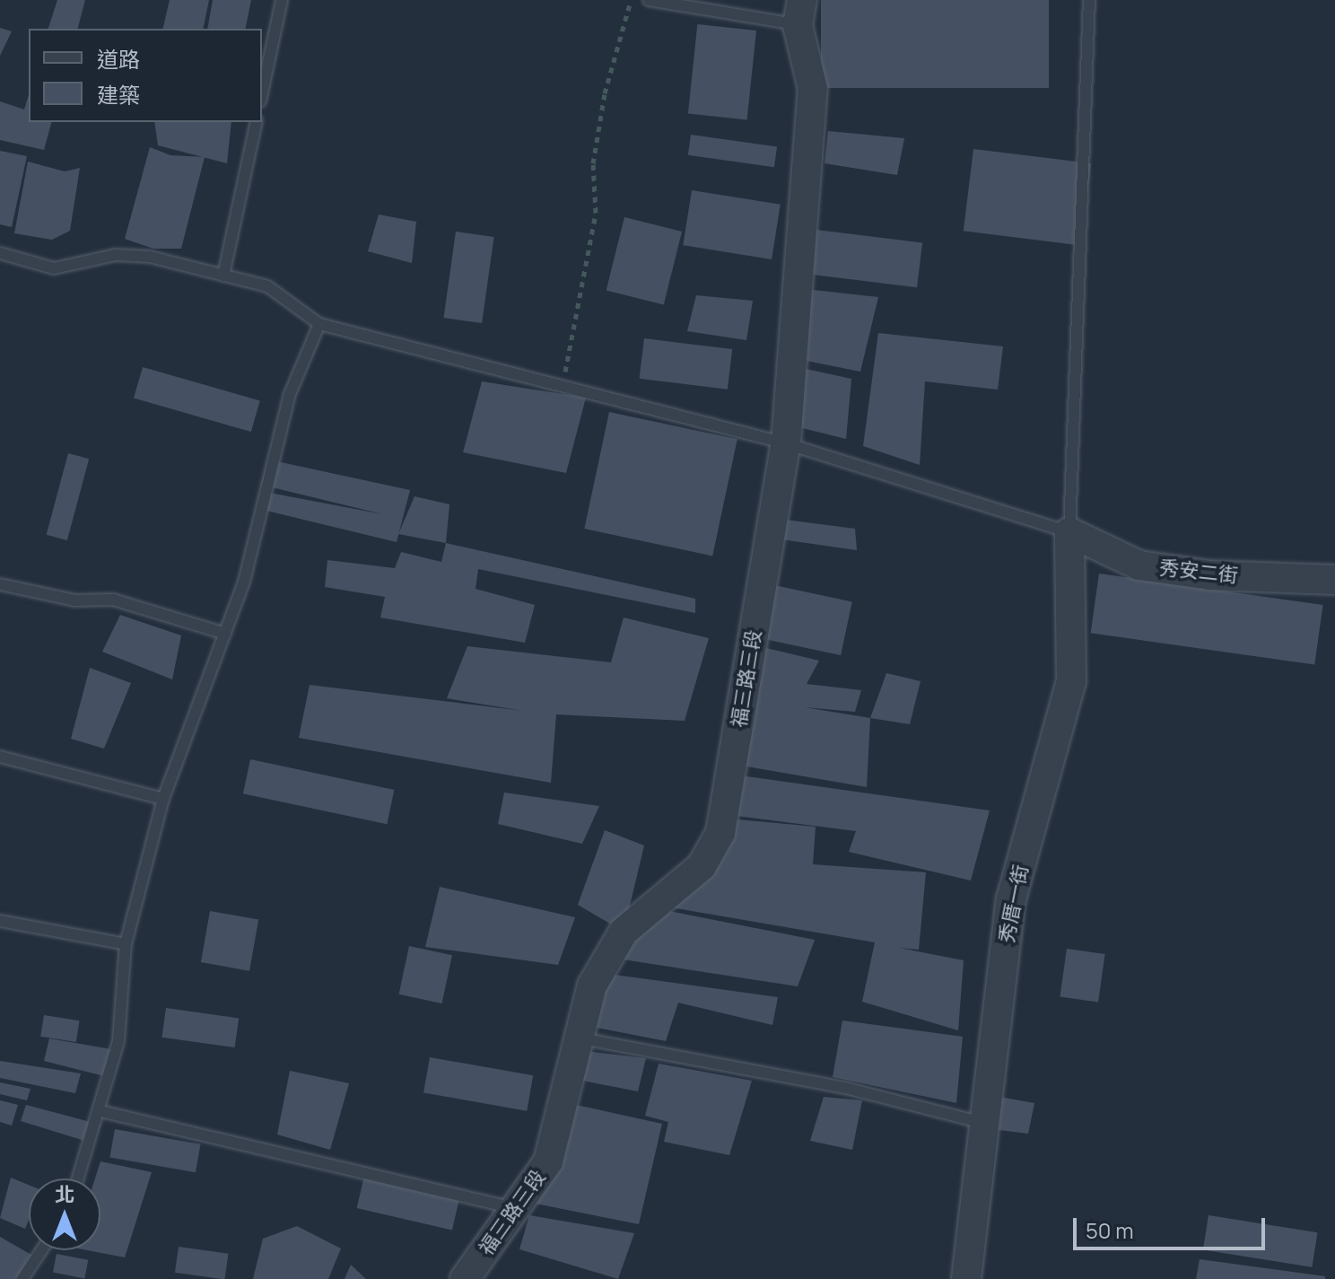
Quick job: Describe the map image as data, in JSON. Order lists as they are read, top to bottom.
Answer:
{
  "streets": {
    "street": ["秀安二街", "福三路三段", "秀厝一街"]
  },
  "crossings": [
    ["秀安二街", "秀厝一街"]
  ],
  "legend": ["道路", "建築"],
  "scale_bar": "50 m",
  "north": "top"
}
